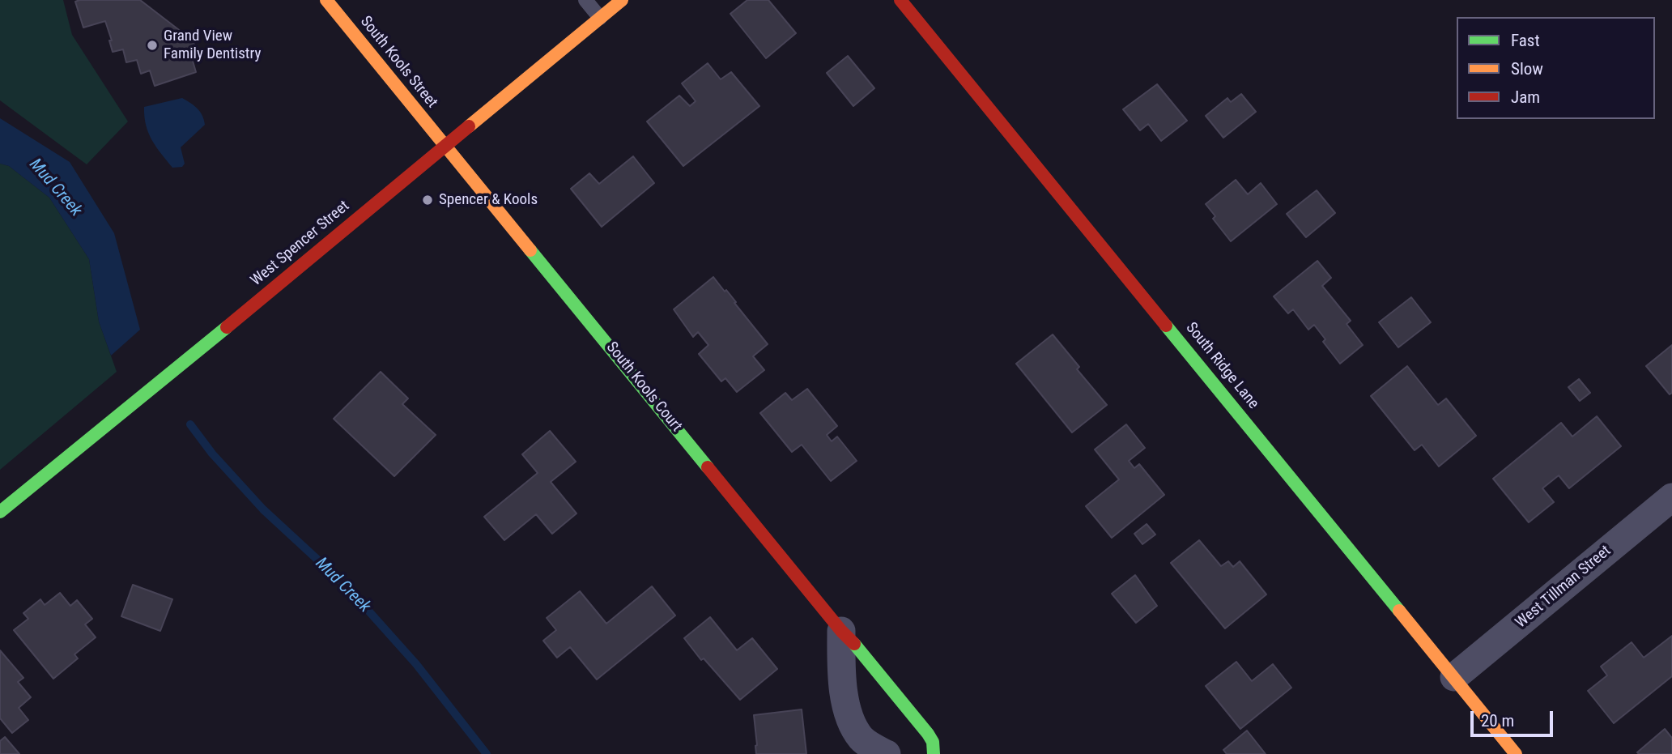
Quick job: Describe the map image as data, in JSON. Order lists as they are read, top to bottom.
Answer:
{
  "streets": {
    "street": [
      "South Kools Street",
      "West Spencer Street",
      "South Ridge Lane",
      "South Kools Court",
      "West Tillman Street"
    ]
  },
  "crossings": [
    ["South Kools Street", "West Spencer Street"],
    ["South Kools Street", "South Kools Court"],
    ["West Spencer Street", "South Kools Court"],
    ["South Ridge Lane", "West Tillman Street"]
  ],
  "water": ["Mud Creek"],
  "places": ["Grand View Family Dentistry", "Spencer & Kools"],
  "legend": ["Fast", "Slow", "Jam"],
  "scale_bar": "20 m"
}
